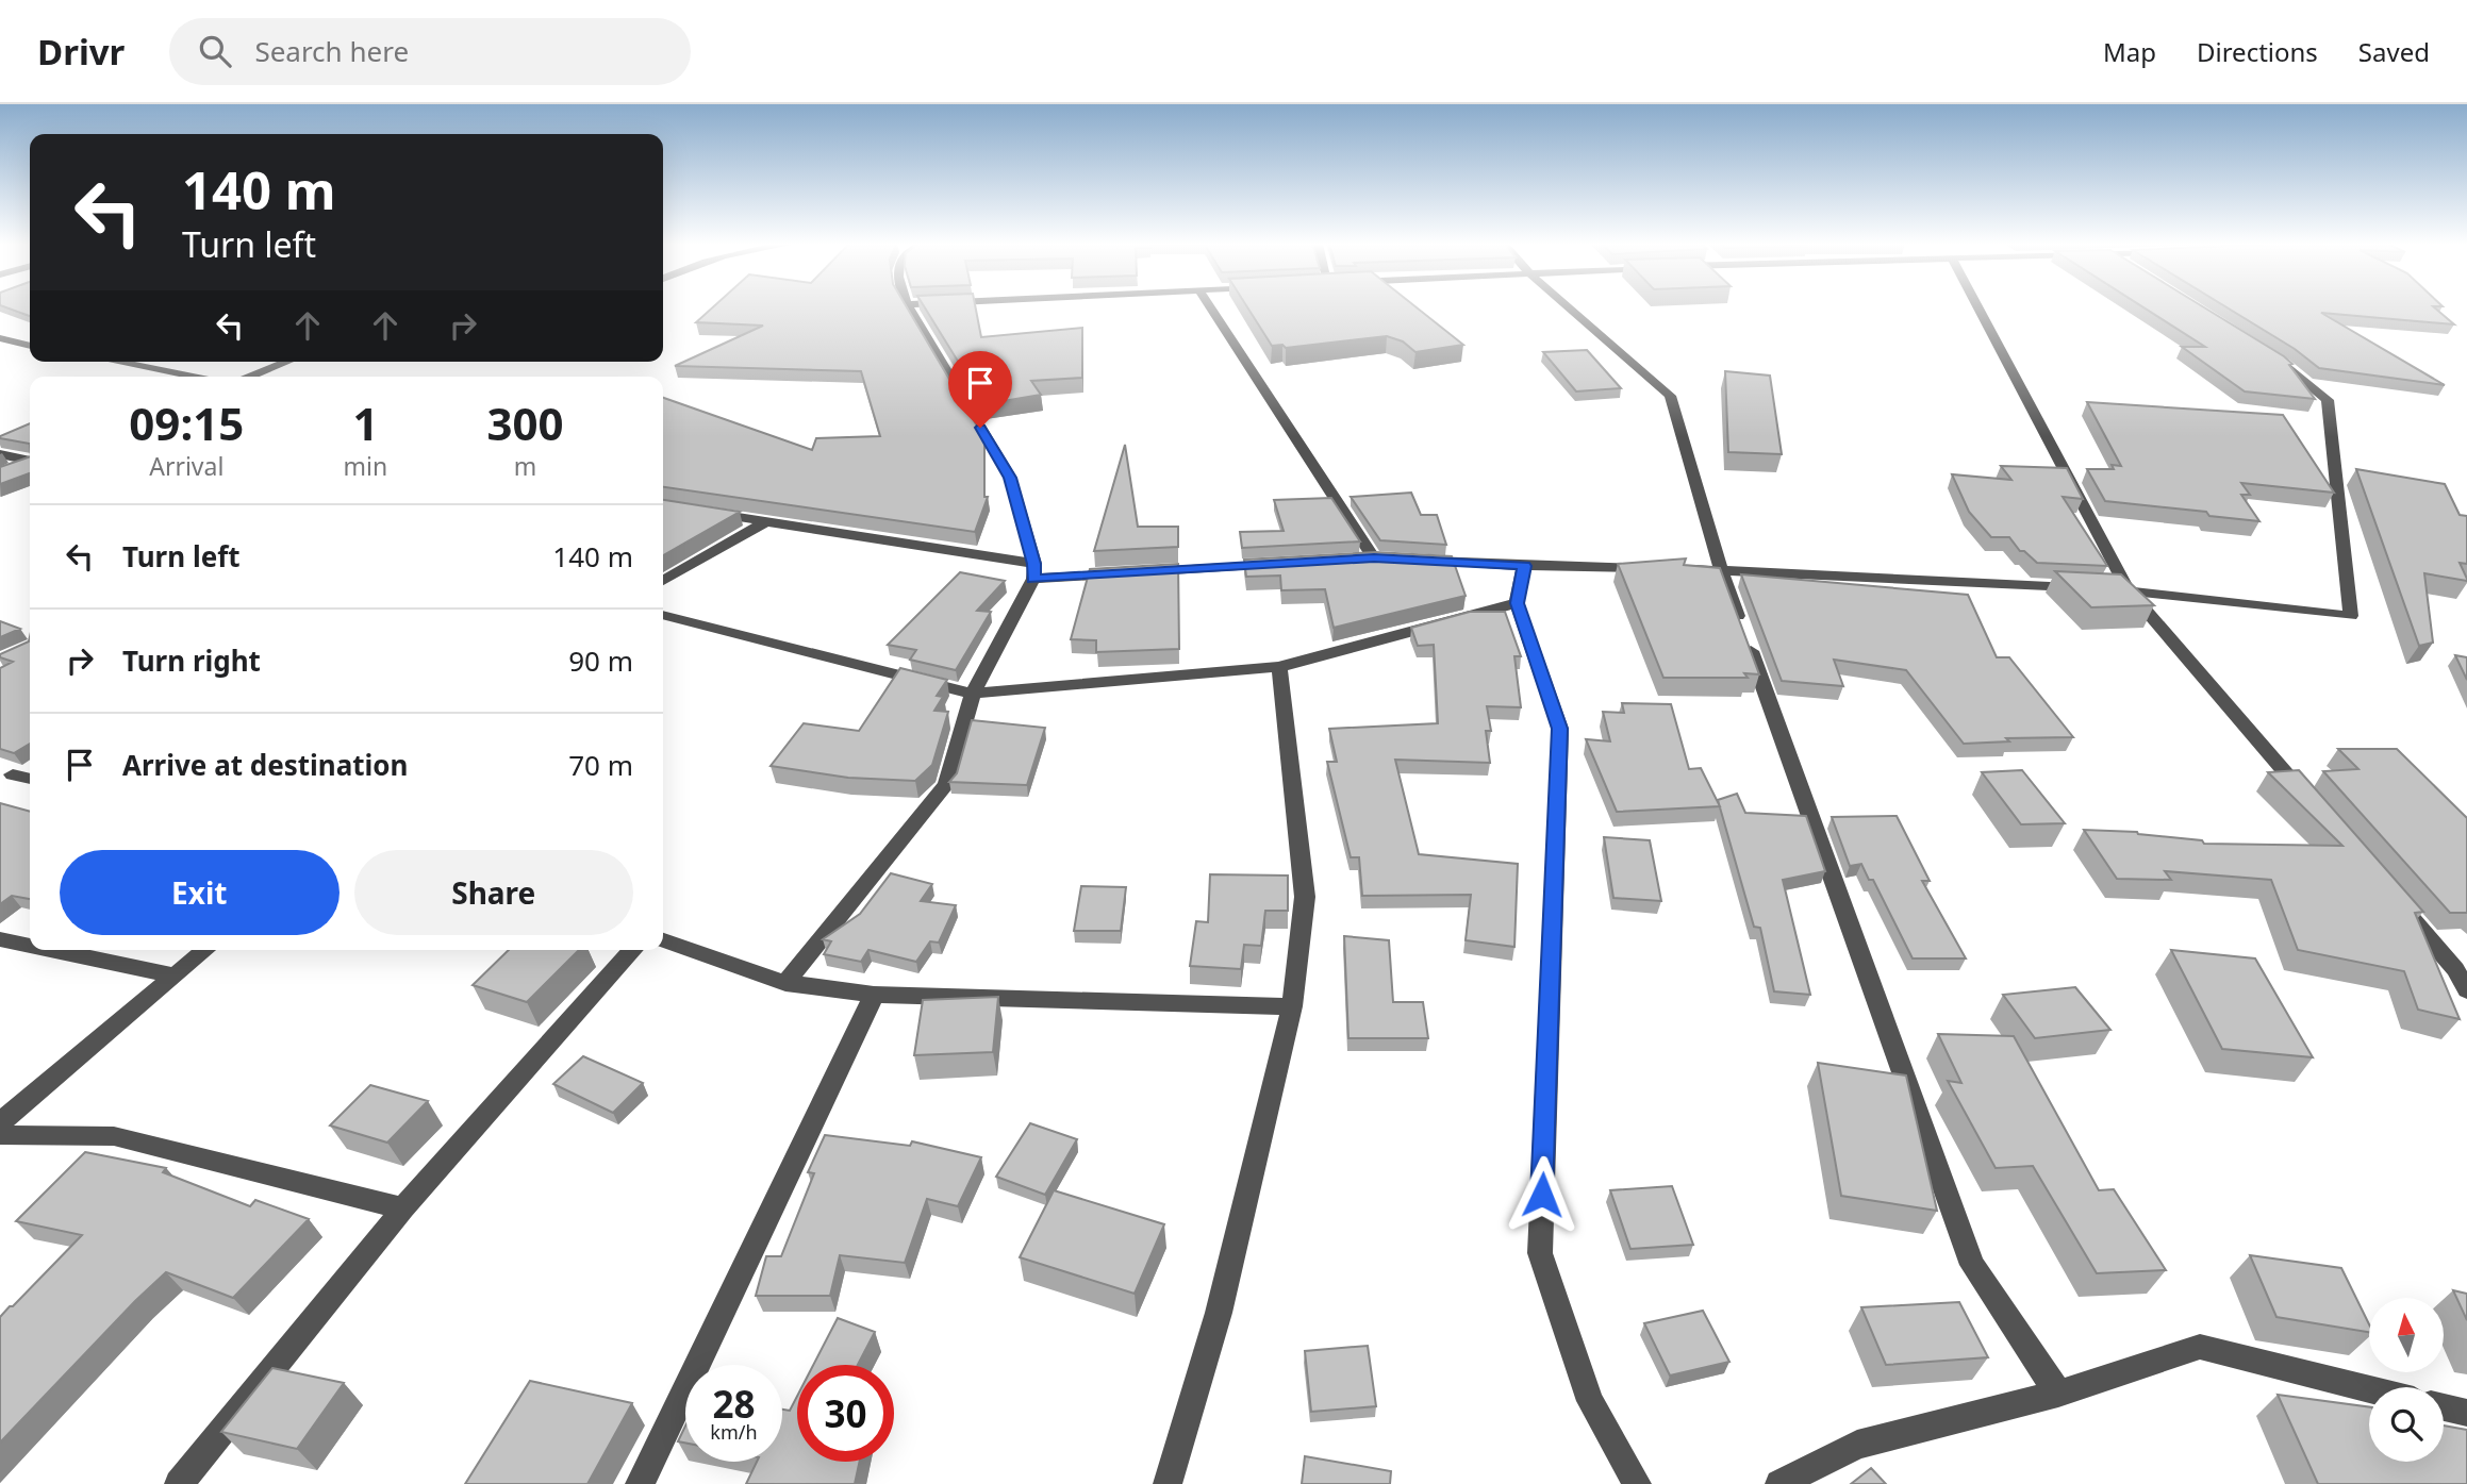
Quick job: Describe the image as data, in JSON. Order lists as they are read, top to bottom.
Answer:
{
  "north": "top",
  "page": {
    "header": "Drivr",
    "search": "Search here",
    "nav": ["Map", "Directions", "Saved"],
    "turn": ["140 m", "Turn left"],
    "eta": [
      "09:15",
      "Arrival",
      "1",
      "min",
      "300",
      "m"
    ],
    "list": [
      {
        "name": "Turn left",
        "value": "140 m"
      },
      {
        "name": "Turn right",
        "value": "90 m"
      },
      {
        "name": "Arrive at destination",
        "value": "70 m"
      }
    ],
    "buttons": ["Exit", "Share"],
    "speed": "28 km/h",
    "limit": "30"
  }
}
